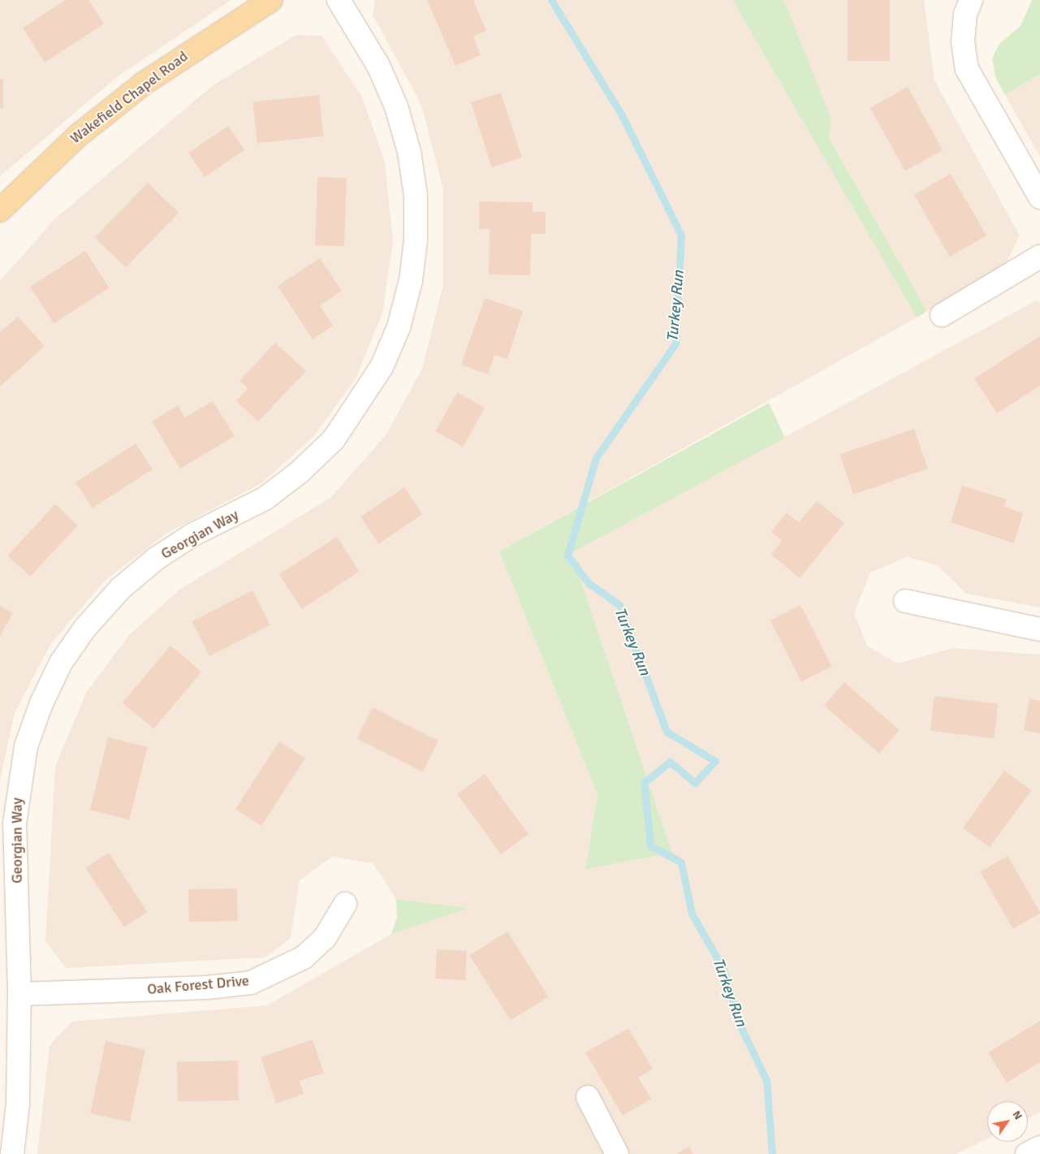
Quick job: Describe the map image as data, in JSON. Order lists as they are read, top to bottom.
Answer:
{
  "streets": {
    "main road": ["Wakefield Chapel Road"],
    "street": ["Georgian Way", "Oak Forest Drive"]
  },
  "crossings": [
    ["Georgian Way", "Oak Forest Drive"]
  ],
  "water": ["Turkey Run"],
  "north": "top right"
}
